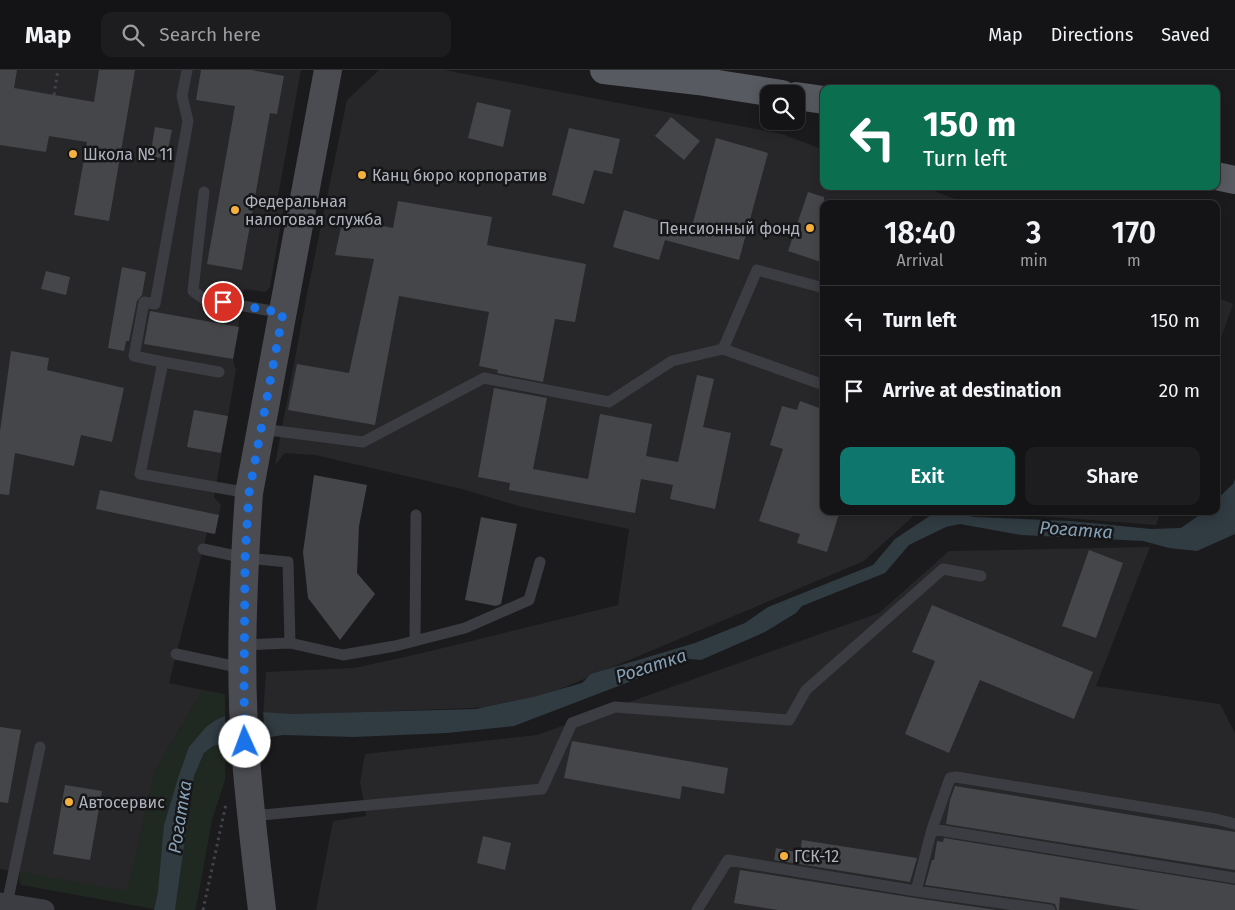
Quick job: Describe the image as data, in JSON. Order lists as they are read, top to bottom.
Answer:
{
  "water": ["Рогатка"],
  "places": [
    "Школа № 11",
    "Канц бюро корпоратив",
    "Федеральная налоговая служба",
    "Пенсионный фонд",
    "Автосервис",
    "ГСК-12"
  ],
  "page": {
    "header": "Map",
    "search": "Search here",
    "nav": ["Map", "Directions", "Saved"],
    "turn": ["150 m", "Turn left"],
    "eta": [
      "18:40",
      "Arrival",
      "3",
      "min",
      "170",
      "m"
    ],
    "list": [
      {
        "name": "Turn left",
        "value": "150 m"
      },
      {
        "name": "Arrive at destination",
        "value": "20 m"
      }
    ],
    "buttons": ["Exit", "Share"]
  }
}
